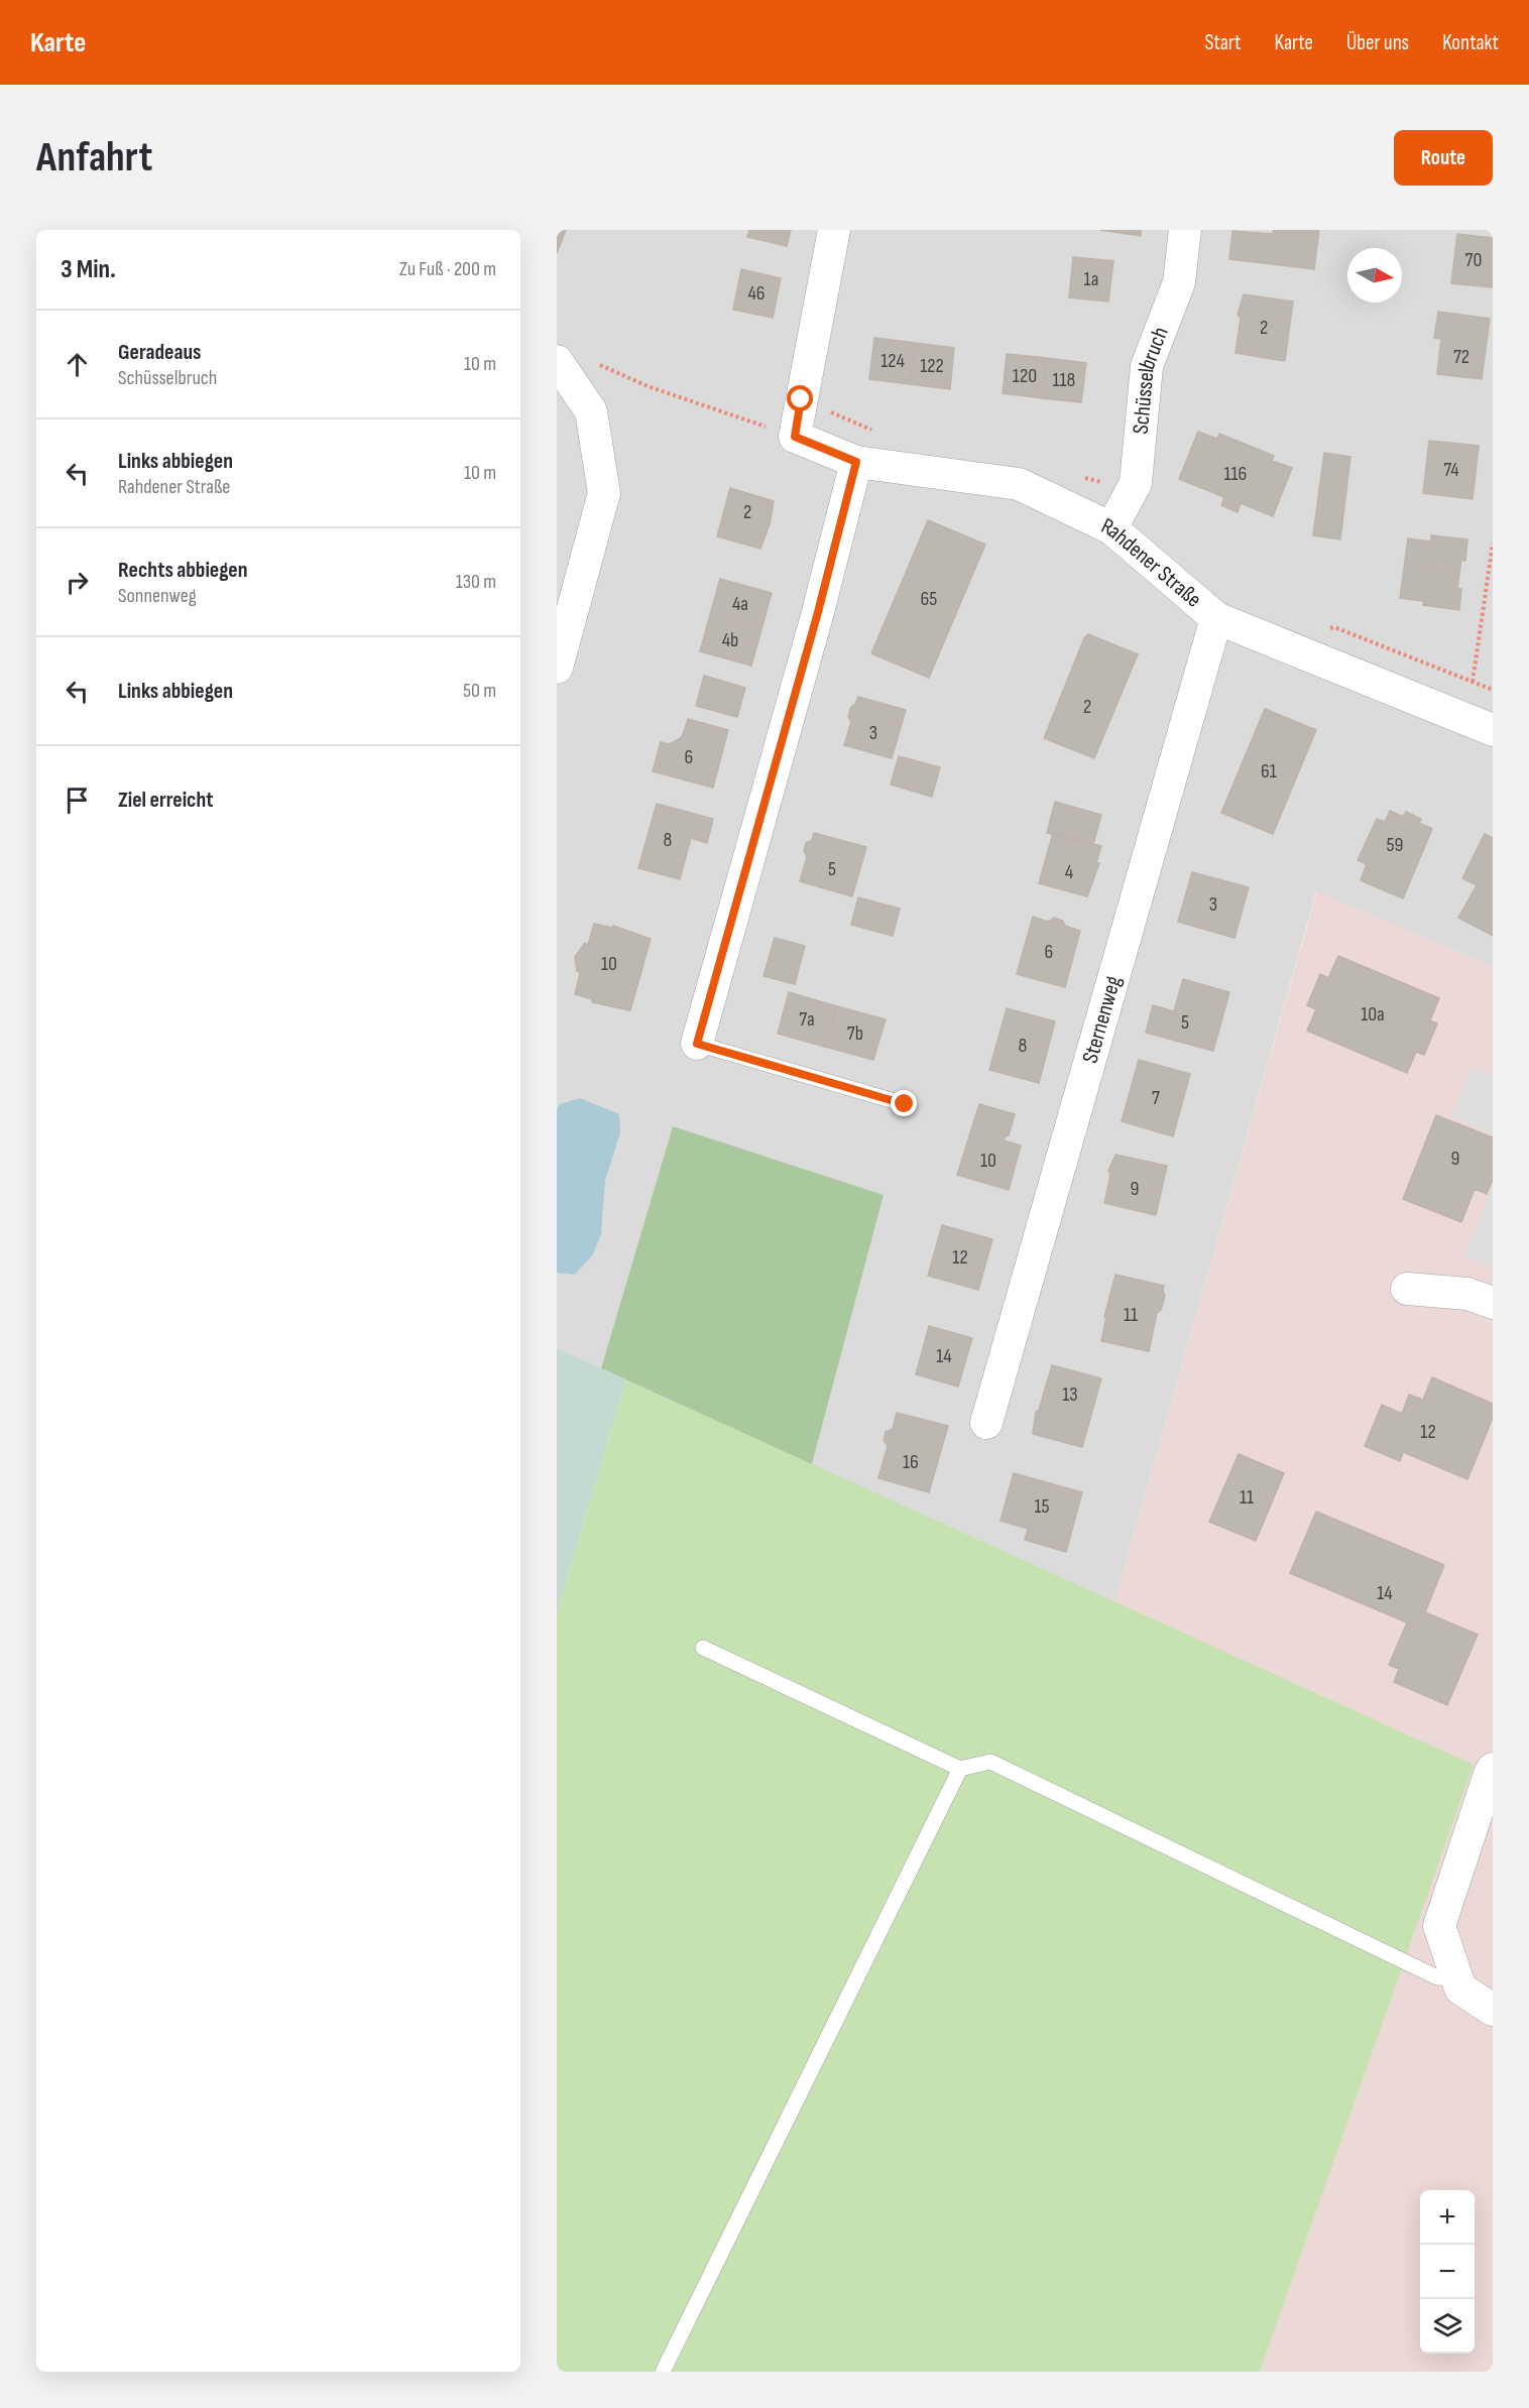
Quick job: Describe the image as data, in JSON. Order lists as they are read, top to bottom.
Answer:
{
  "streets": {
    "street": ["Schüsselbruch", "Rahdener Straße", "Sternenweg"]
  },
  "crossings": [
    ["Schüsselbruch", "Rahdener Straße"],
    ["Rahdener Straße", "Sternenweg"]
  ],
  "house_numbers": [
    "70",
    "1a",
    "46",
    "2",
    "72",
    "124",
    "122",
    "120",
    "118",
    "74",
    "116",
    "2",
    "65",
    "4a",
    "4b",
    "2",
    "3",
    "6",
    "61",
    "8",
    "59",
    "5",
    "4",
    "3",
    "6",
    "10",
    "10a",
    "7a",
    "5",
    "7b",
    "8",
    "7",
    "9",
    "10",
    "9",
    "12",
    "11",
    "14",
    "13",
    "12",
    "16",
    "11",
    "15",
    "14"
  ],
  "north": "right",
  "page": {
    "header": "Karte",
    "nav": [
      "Start",
      "Karte",
      "Über uns",
      "Kontakt"
    ],
    "buttons": "Route",
    "title": "Anfahrt",
    "heading": ["3 Min.", "Zu Fuß · 200 m"],
    "list": [
      ["Geradeaus", "Schüsselbruch", "10 m"],
      ["Links abbiegen", "Rahdener Straße", "10 m"],
      ["Rechts abbiegen", "Sonnenweg", "130 m"],
      ["Links abbiegen", "50 m"],
      "Ziel erreicht"
    ],
    "map_buttons": ["+", "−"]
  }
}
